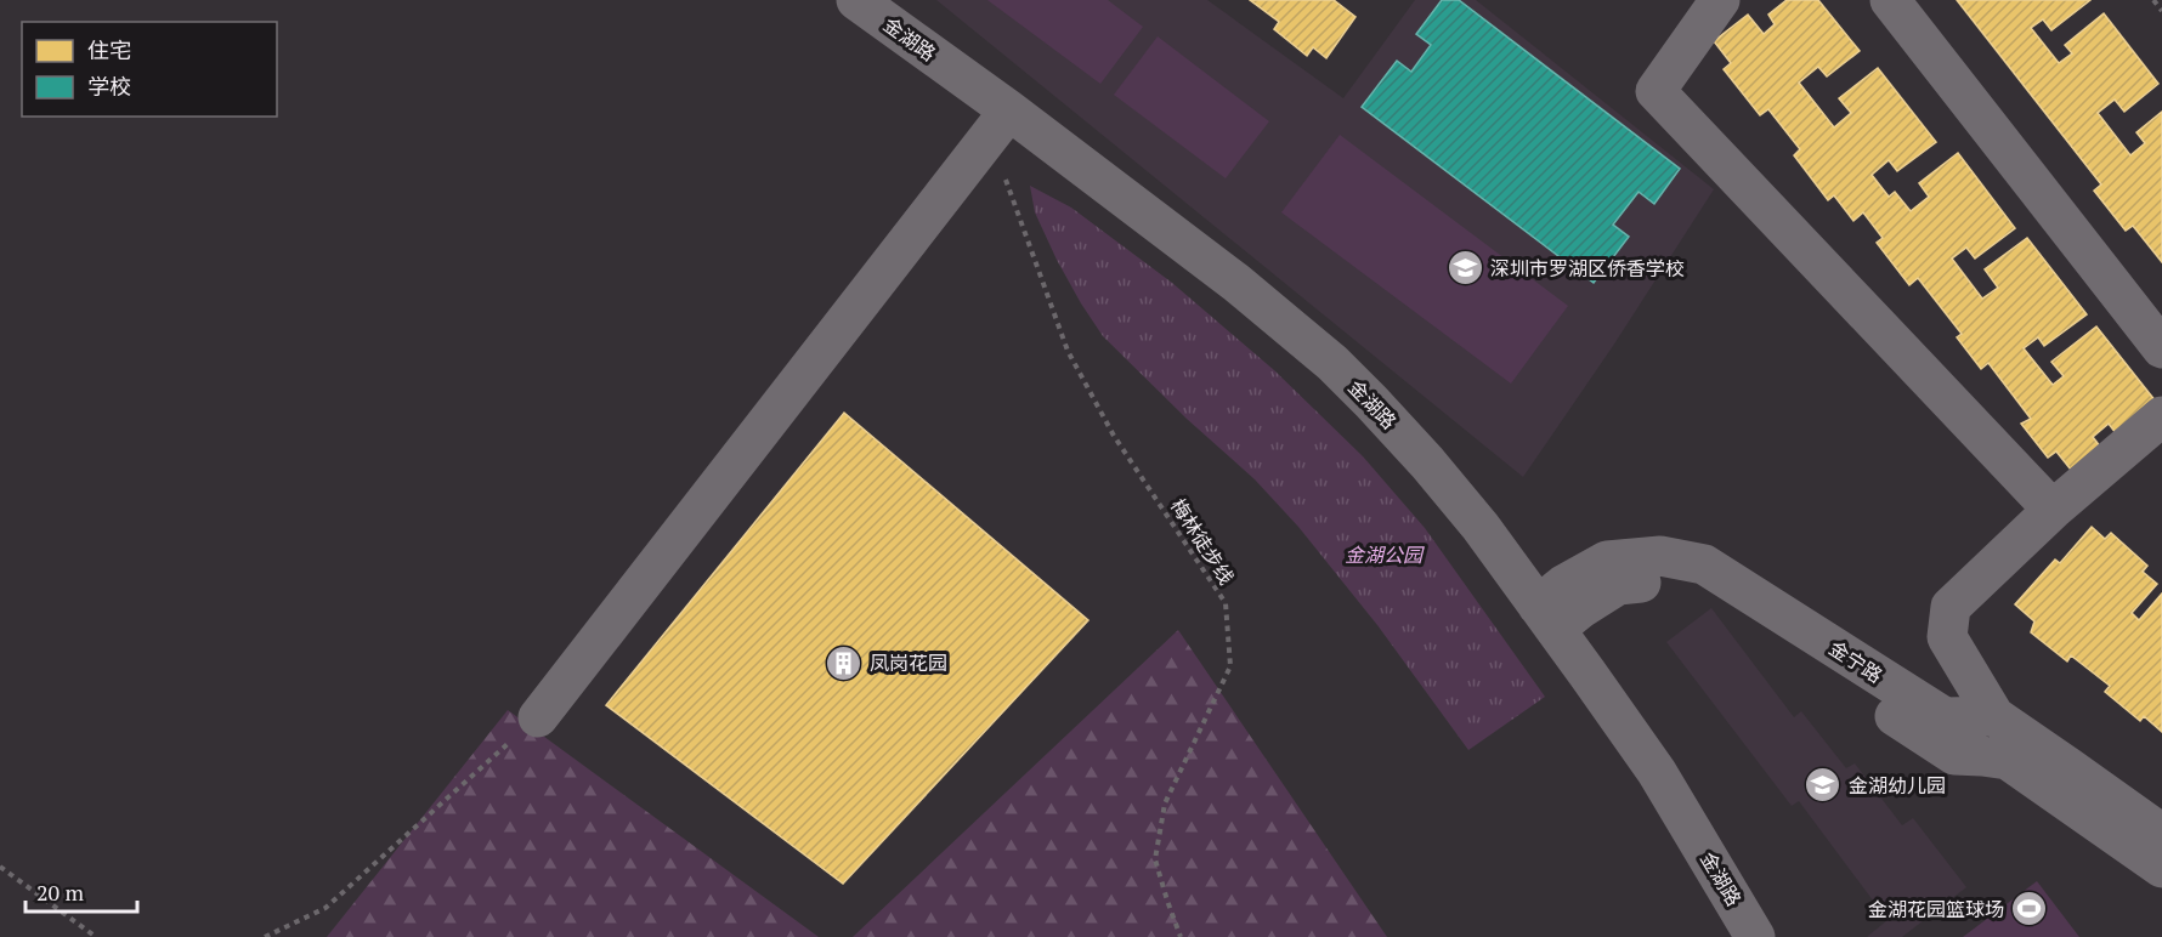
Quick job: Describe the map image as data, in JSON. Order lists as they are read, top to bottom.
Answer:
{
  "streets": {
    "street": ["金湖路", "金宁路"],
    "path": ["梅林徒步线"]
  },
  "crossings": [
    ["金湖路", "金宁路"]
  ],
  "parks": ["金湖公园"],
  "places": {
    "school or university": ["深圳市罗湖区侨香学校", "金湖幼儿园"],
    "building": ["凤岗花园"],
    "sports": ["金湖花园篮球场"]
  },
  "legend": ["住宅", "学校"],
  "scale_bar": "20 m"
}
